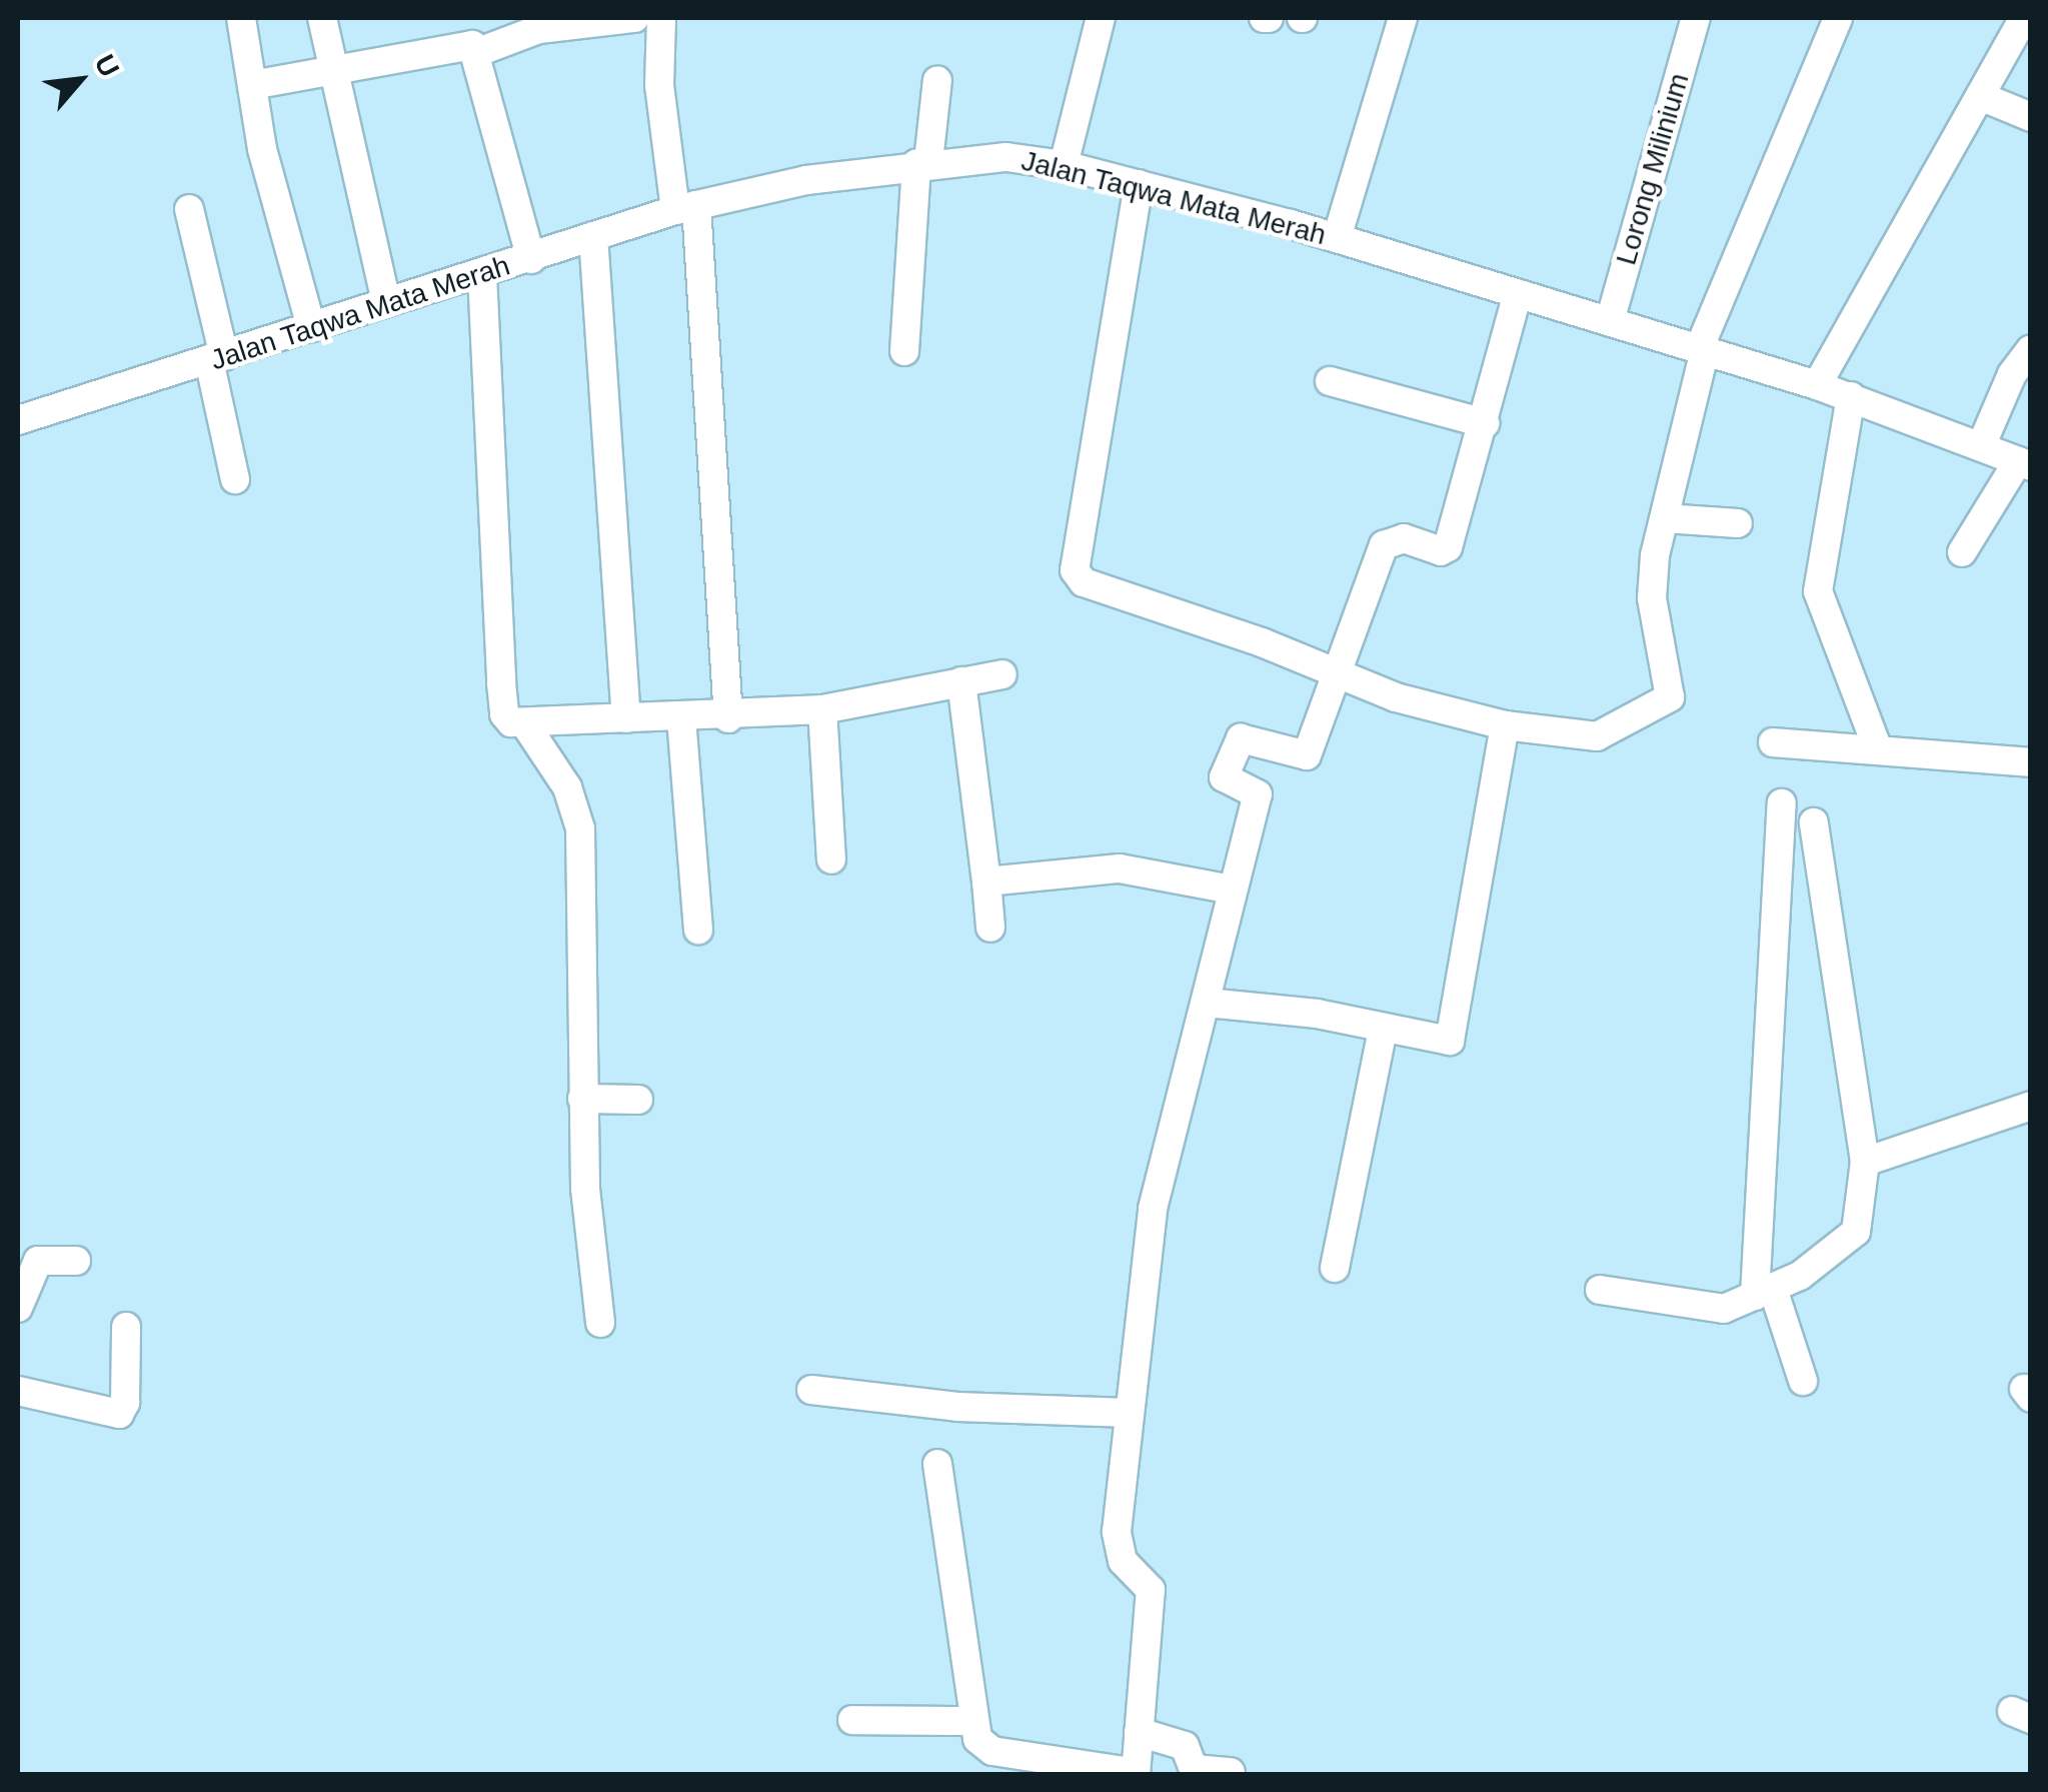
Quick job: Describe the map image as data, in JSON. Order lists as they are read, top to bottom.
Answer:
{
  "streets": {
    "street": ["Lorong Milinium", "Jalan Taqwa Mata Merah"]
  },
  "crossings": [
    ["Lorong Milinium", "Jalan Taqwa Mata Merah"]
  ],
  "north": "top right"
}
